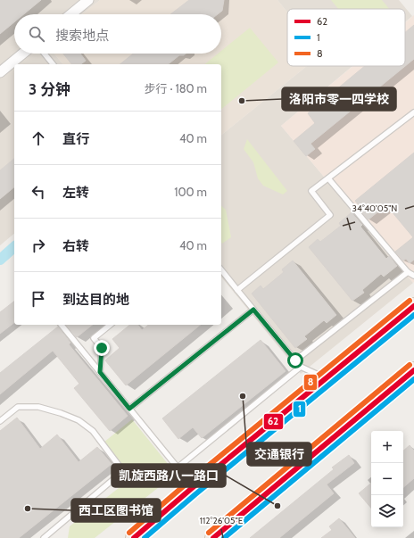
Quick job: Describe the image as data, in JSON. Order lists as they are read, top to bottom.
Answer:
{
  "places": [
    "洛阳市零一四学校",
    "交通银行",
    "凯旋西路八一路口",
    "西工区图书馆"
  ],
  "lines": ["transit line 8", "transit line 62", "transit line 1"],
  "legend": ["62", "1", "8"],
  "page": {
    "search": "搜索地点",
    "heading": ["3 分钟", "步行 · 180 m"],
    "list": [
      ["直行", "40 m"],
      ["左转", "100 m"],
      ["右转", "40 m"],
      "到达目的地"
    ],
    "map_buttons": ["+", "−"]
  },
  "coordinates": ["34°40'05\"N", "112°26'05\"E"]
}
